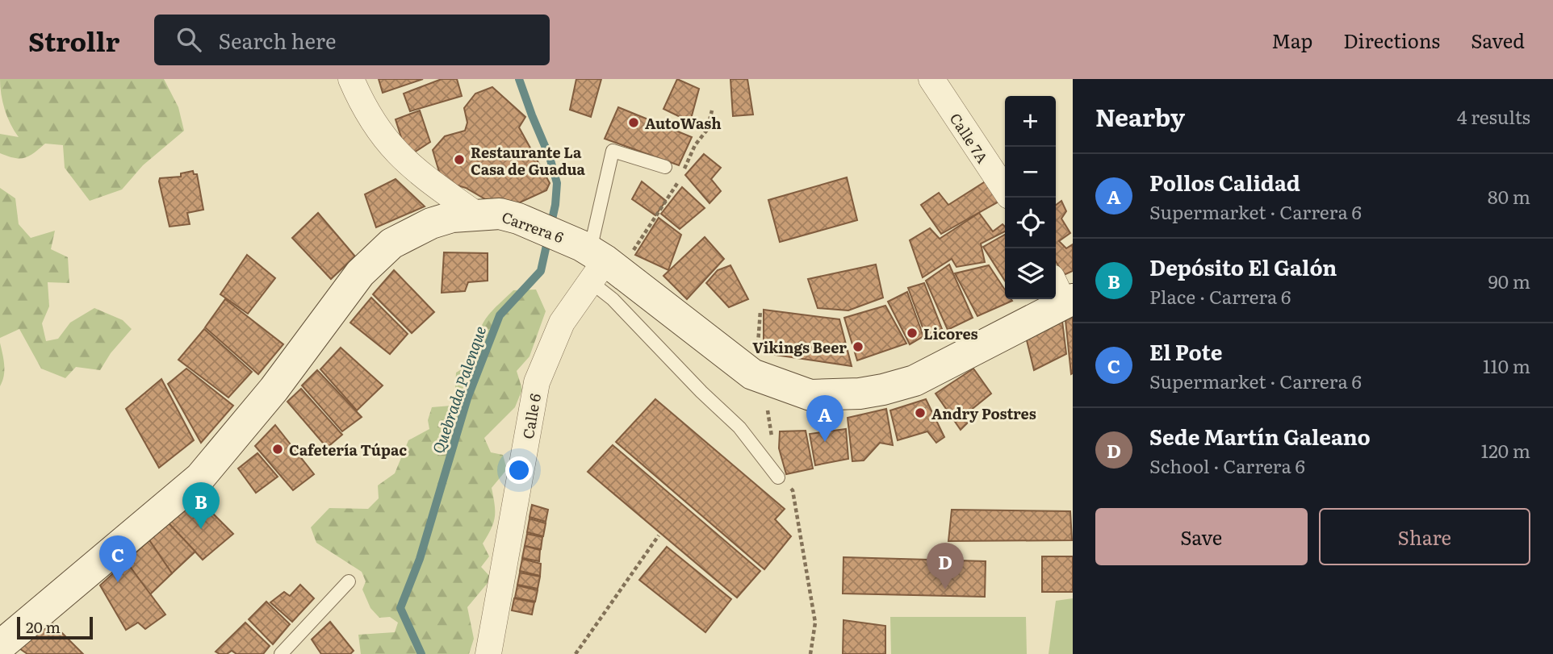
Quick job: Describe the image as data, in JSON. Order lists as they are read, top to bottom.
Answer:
{
  "streets": {
    "main road": ["Carrera 6"],
    "street": ["Calle 7A", "Calle 6"]
  },
  "crossings": [
    ["Carrera 6", "Calle 6"]
  ],
  "water": ["Quebrada Palenque"],
  "places": [
    "AutoWash",
    "Restaurante La Casa de Guadua",
    "Licores",
    "Vikings Beer",
    "Andry Postres",
    "Cafetería Túpac"
  ],
  "scale_bar": "20 m",
  "page": {
    "header": "Strollr",
    "search": "Search here",
    "nav": ["Map", "Directions", "Saved"],
    "heading": ["Nearby", "4 results"],
    "map_buttons": ["+", "−"],
    "list": [
      {
        "mark": "A",
        "name": "Pollos Calidad",
        "note": "Supermarket · Carrera 6",
        "value": "80 m"
      },
      {
        "mark": "B",
        "name": "Depósito El Galón",
        "note": "Place · Carrera 6",
        "value": "90 m"
      },
      {
        "mark": "C",
        "name": "El Pote",
        "note": "Supermarket · Carrera 6",
        "value": "110 m"
      },
      {
        "mark": "D",
        "name": "Sede Martín Galeano",
        "note": "School · Carrera 6",
        "value": "120 m"
      }
    ],
    "pins": [
      "A",
      "B",
      "C",
      "D"
    ],
    "buttons": ["Save", "Share"],
    "scale": "20 m"
  }
}
